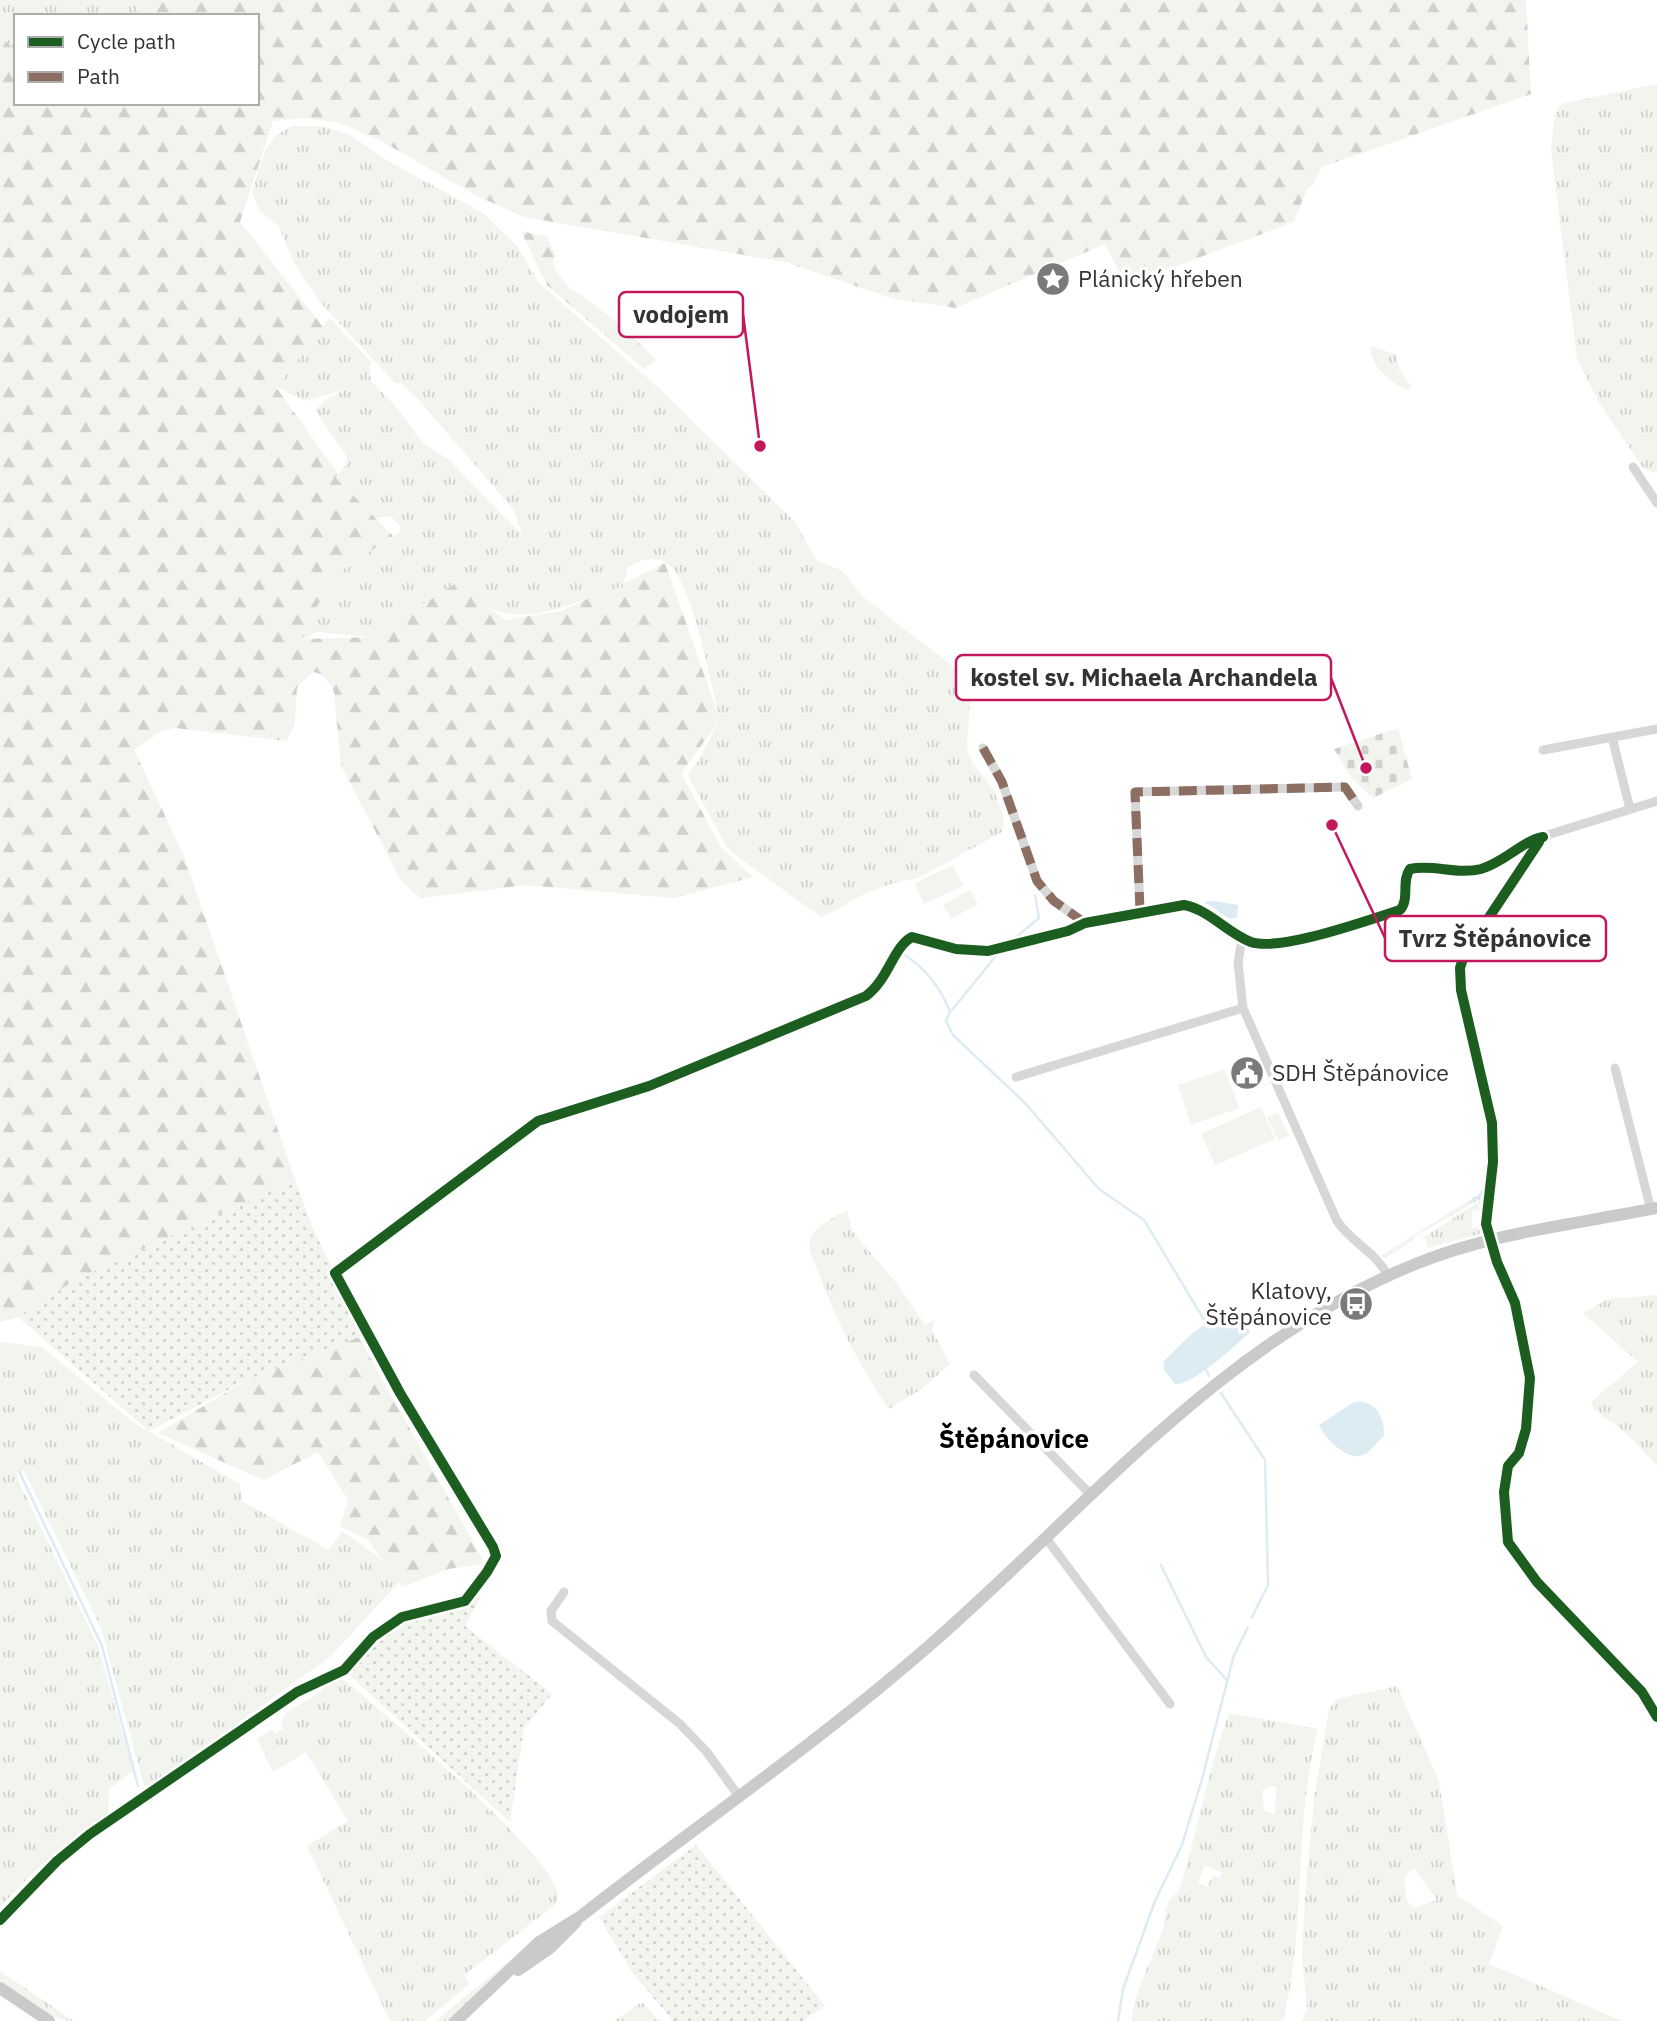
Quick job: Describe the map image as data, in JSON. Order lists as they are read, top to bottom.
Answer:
{
  "districts": ["Štěpánovice"],
  "places": {
    "place": ["Plánický hřeben"],
    "other": ["vodojem", "kostel sv. Michaela Archandela", "Tvrz Štěpánovice"],
    "public building": ["SDH Štěpánovice"],
    "bus stop": ["Klatovy, Štěpánovice"]
  },
  "legend": ["Cycle path", "Path"]
}
